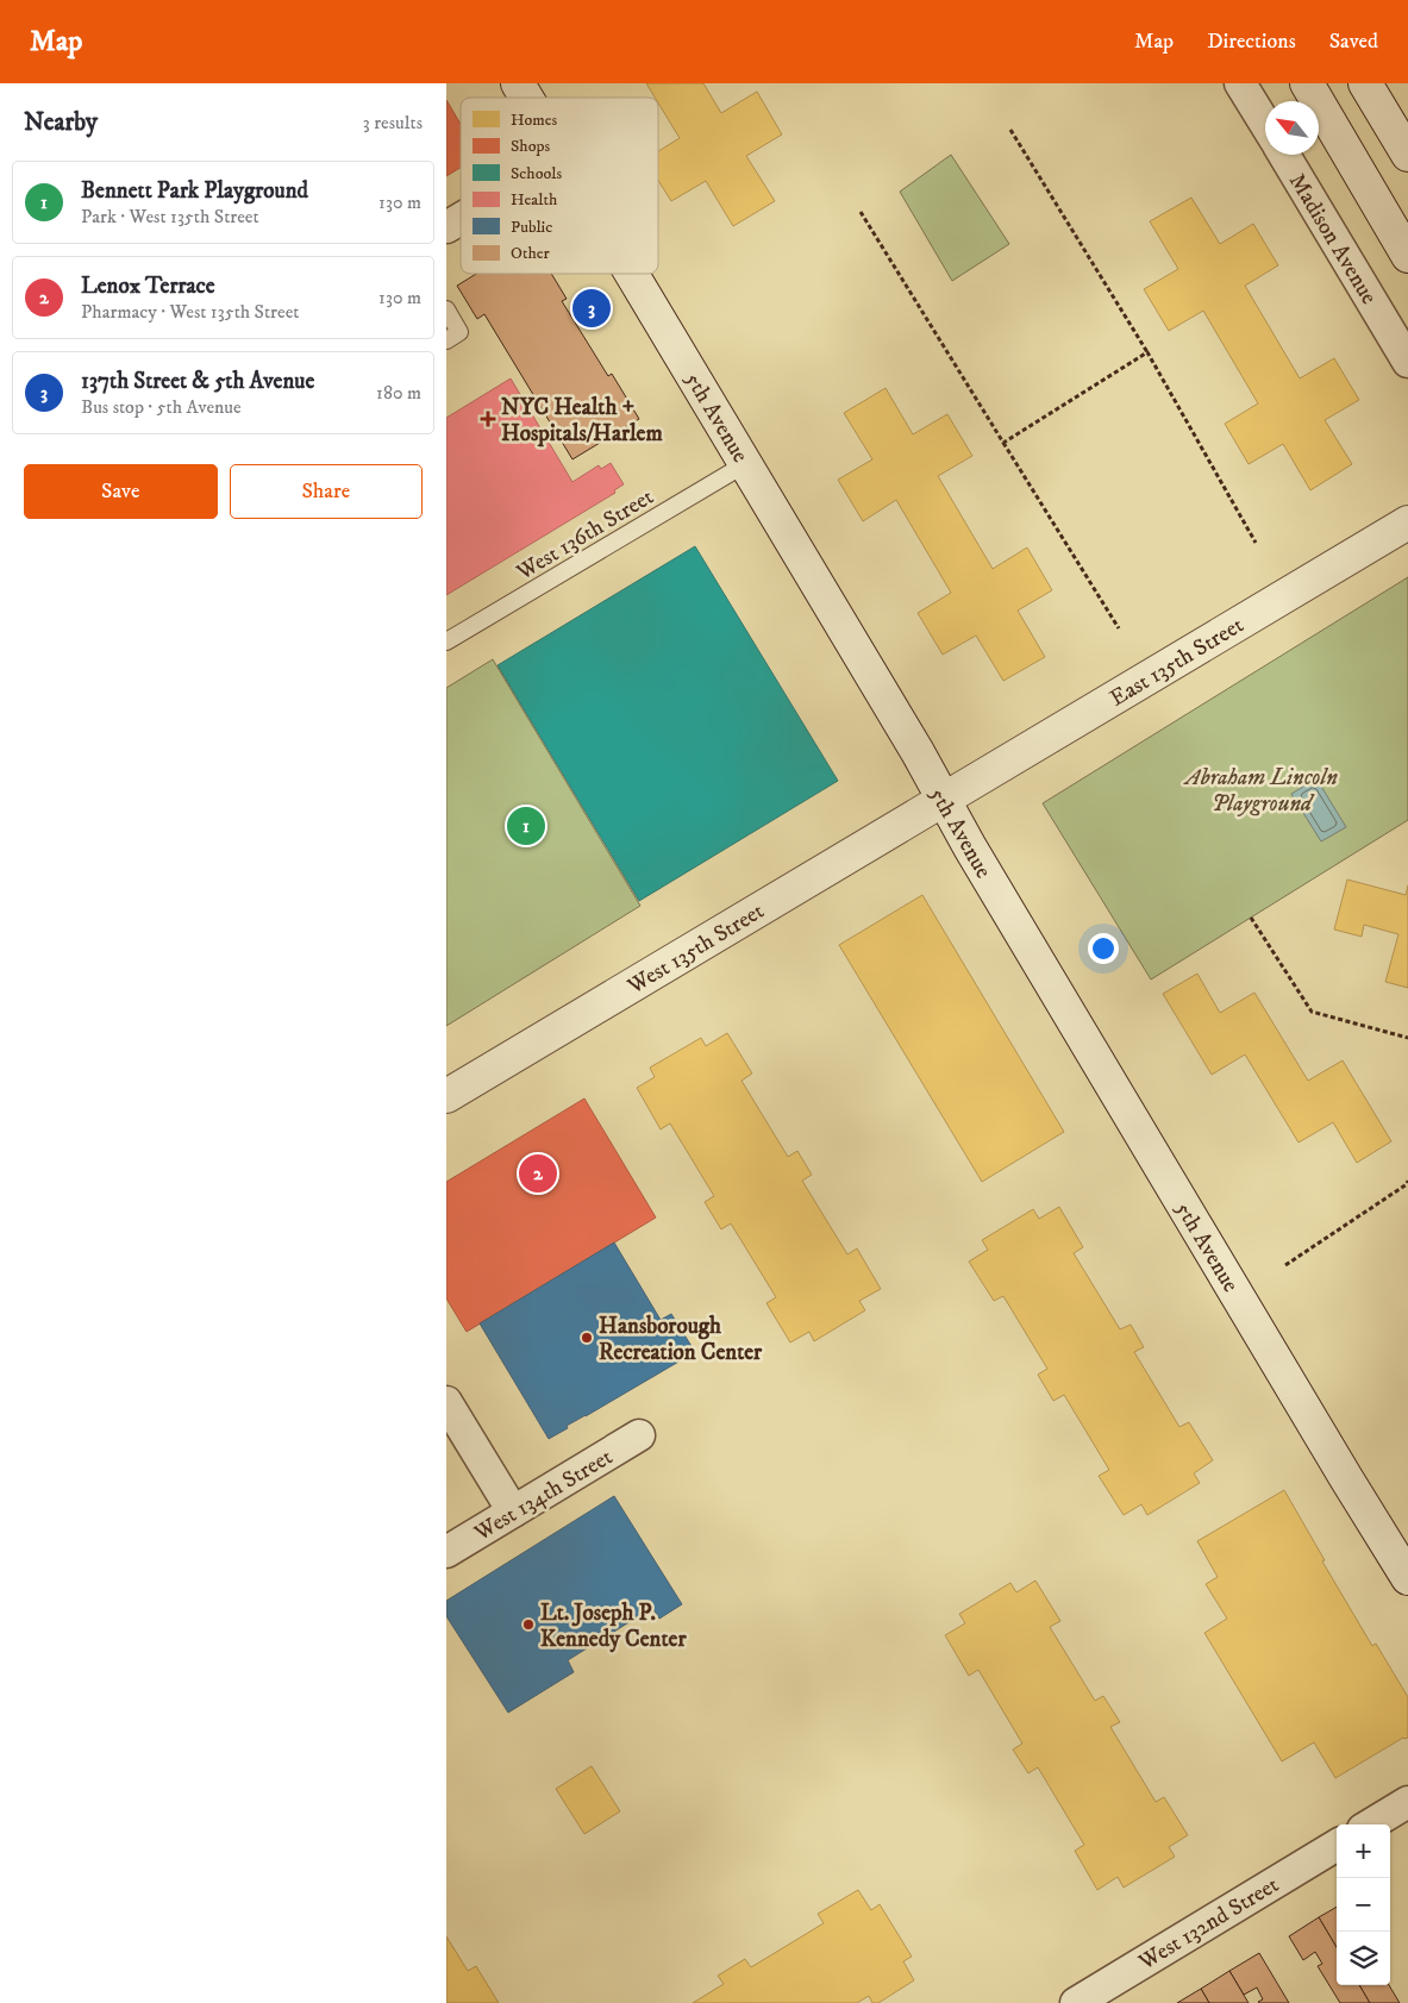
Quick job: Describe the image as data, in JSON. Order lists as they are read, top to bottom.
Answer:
{
  "streets": {
    "main road": ["5th Avenue", "East 135th Street", "West 135th Street"],
    "street": ["Madison Avenue", "West 134th Street", "West 132nd Street"],
    "lane": ["West 136th Street"]
  },
  "crossings": [
    ["5th Avenue", "West 136th Street"],
    ["5th Avenue", "East 135th Street"],
    ["5th Avenue", "West 135th Street"],
    ["East 135th Street", "West 135th Street"]
  ],
  "parks": ["Abraham Lincoln Playground"],
  "places": {
    "health": ["NYC Health + Hospitals/Harlem"],
    "other": ["Hansborough Recreation Center", "Lt. Joseph P. Kennedy Center"]
  },
  "legend": [
    "Homes",
    "Shops",
    "Schools",
    "Health",
    "Public",
    "Other"
  ],
  "north": "top left",
  "page": {
    "header": "Map",
    "nav": ["Map", "Directions", "Saved"],
    "heading": ["Nearby", "3 results"],
    "list": [
      {
        "mark": "1",
        "name": "Bennett Park Playground",
        "note": "Park · West 135th Street",
        "value": "130 m"
      },
      {
        "mark": "2",
        "name": "Lenox Terrace",
        "note": "Pharmacy · West 135th Street",
        "value": "130 m"
      },
      {
        "mark": "3",
        "name": "137th Street & 5th Avenue",
        "note": "Bus stop · 5th Avenue",
        "value": "180 m"
      }
    ],
    "pins": ["3", "1", "2"],
    "buttons": ["Save", "Share"],
    "map_buttons": ["+", "−"]
  }
}
